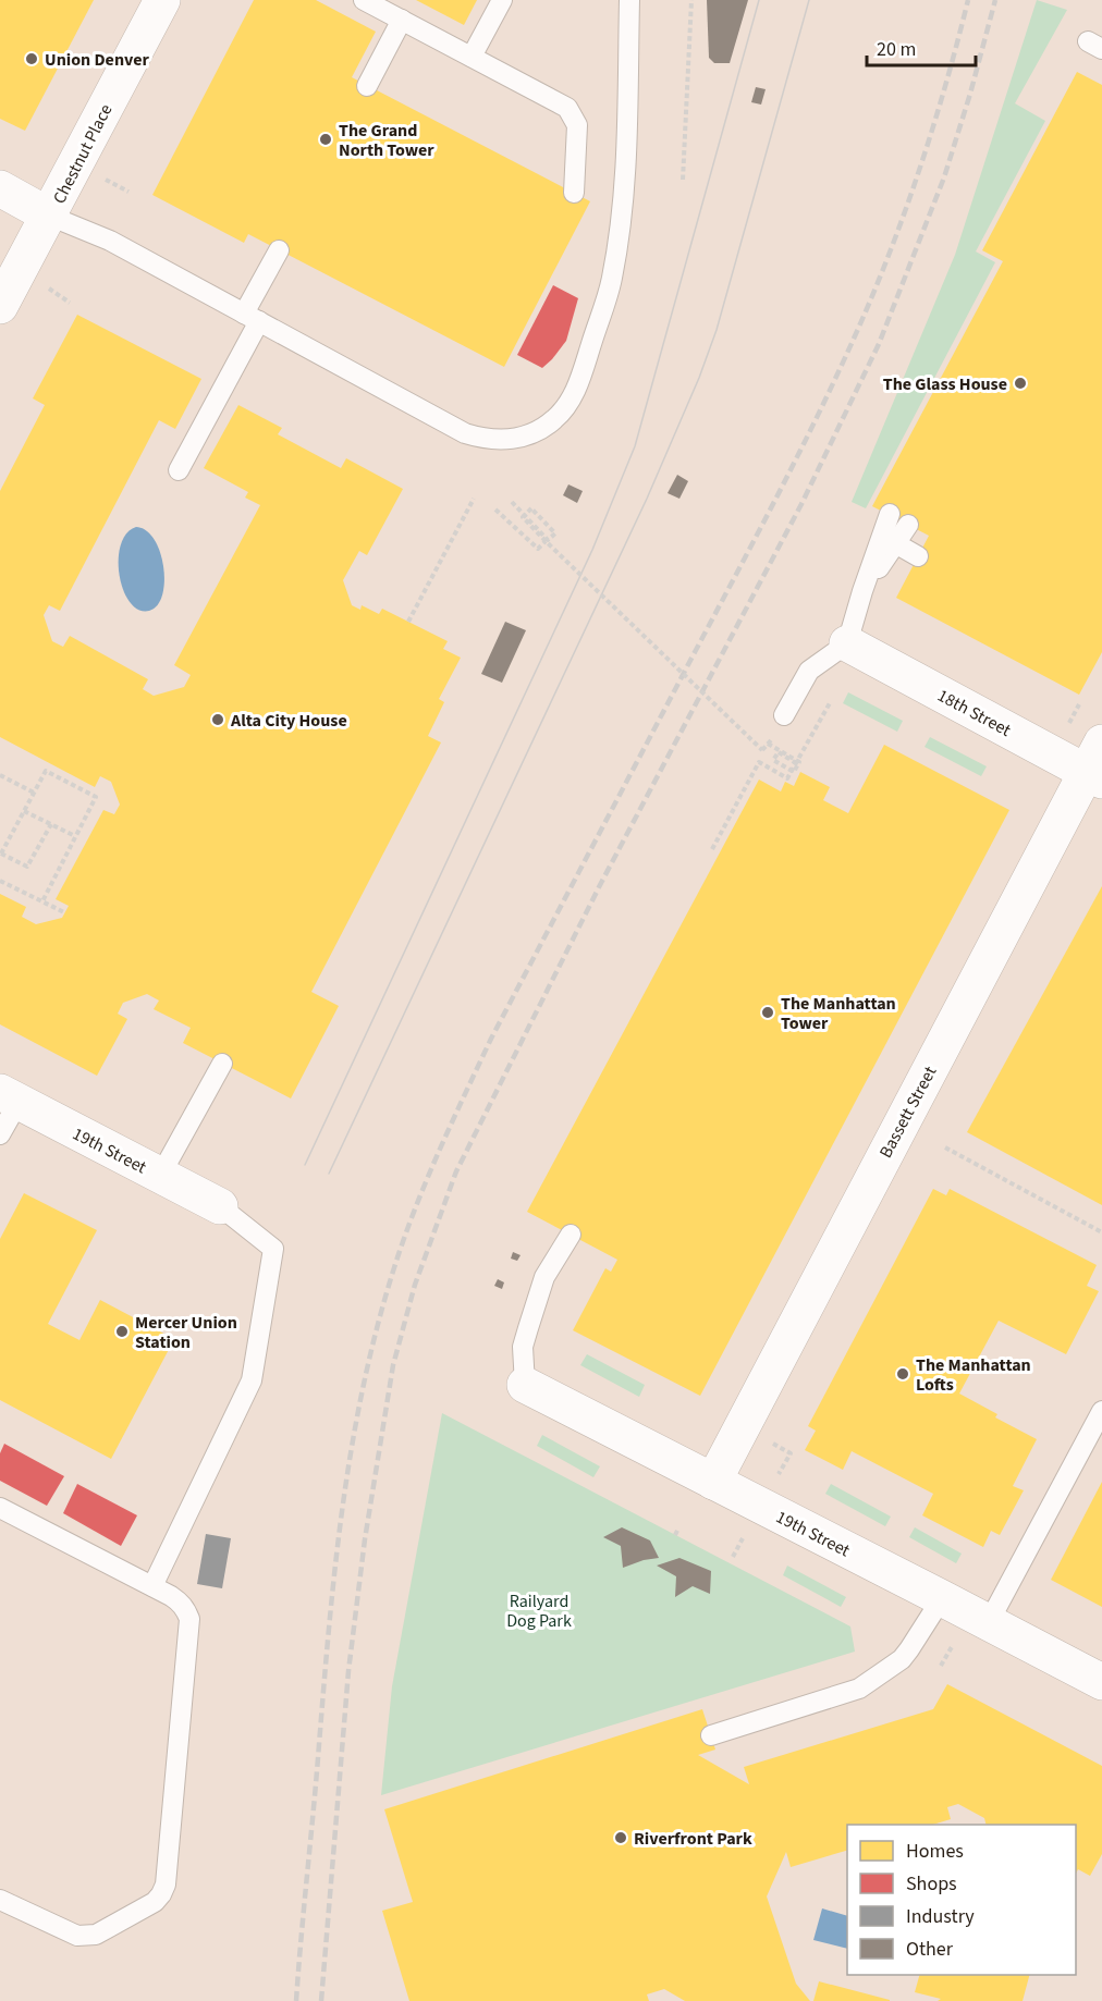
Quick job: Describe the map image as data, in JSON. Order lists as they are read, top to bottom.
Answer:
{
  "streets": {
    "street": [
      "Chestnut Place",
      "18th Street",
      "Bassett Street",
      "19th Street"
    ]
  },
  "crossings": [
    ["18th Street", "Bassett Street"],
    ["Bassett Street", "19th Street"]
  ],
  "parks": ["Railyard Dog Park"],
  "places": [
    "Union Denver",
    "The Grand North Tower",
    "The Glass House",
    "Alta City House",
    "The Manhattan Tower",
    "Mercer Union Station",
    "The Manhattan Lofts",
    "Riverfront Park"
  ],
  "legend": [
    "Homes",
    "Shops",
    "Industry",
    "Other"
  ],
  "scale_bar": "20 m"
}
